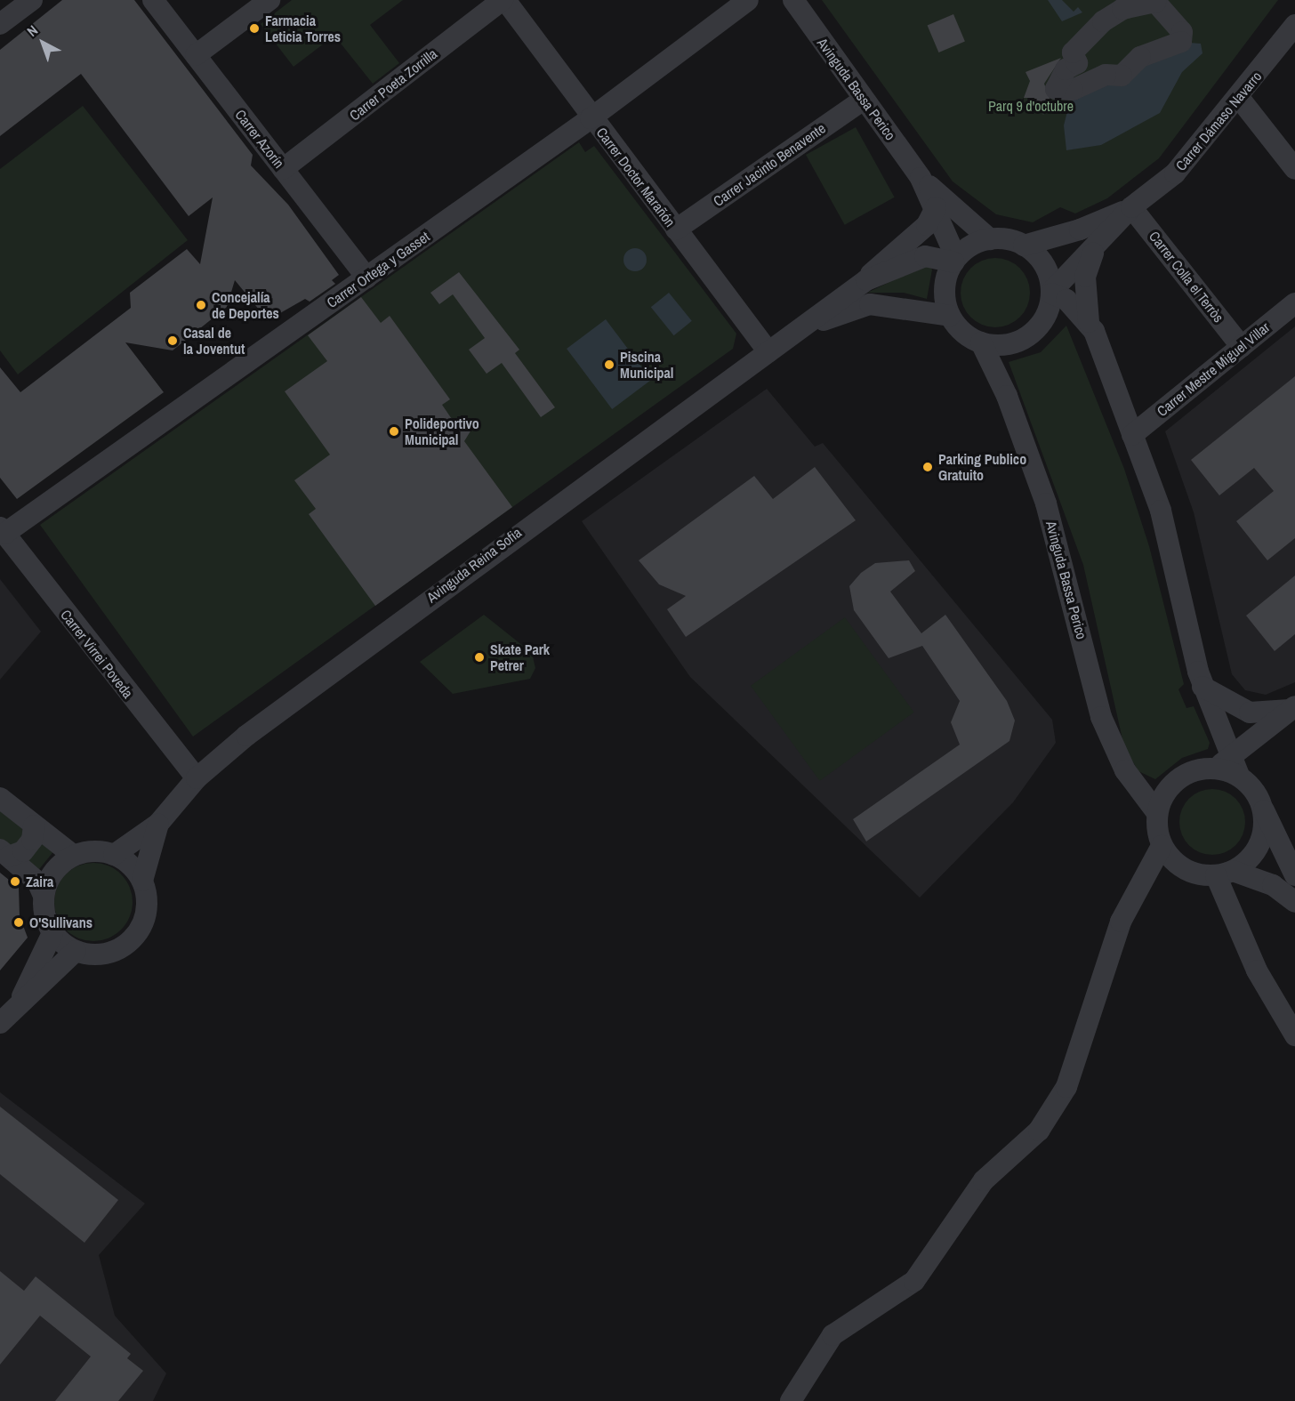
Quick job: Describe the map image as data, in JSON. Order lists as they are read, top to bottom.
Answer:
{
  "streets": {
    "street": [
      "Carrer Poeta Zorrilla",
      "Avinguda Bassa Perico",
      "Carrer Dámaso Navarro",
      "Carrer Azorín",
      "Carrer Jacinto Benavente",
      "Carrer Doctor Marañón",
      "Carrer Ortega y Gasset",
      "Carrer Colla el Terròs",
      "Carrer Mestre Miguel Villar",
      "Avinguda Reina Sofia",
      "Carrer Virrei Poveda"
    ]
  },
  "crossings": [
    ["Carrer Poeta Zorrilla", "Carrer Azorín"],
    ["Carrer Poeta Zorrilla", "Carrer Doctor Marañón"],
    ["Avinguda Bassa Perico", "Carrer Dámaso Navarro"],
    ["Avinguda Bassa Perico", "Carrer Jacinto Benavente"],
    ["Avinguda Bassa Perico", "Avinguda Reina Sofia"],
    ["Carrer Dámaso Navarro", "Carrer Colla el Terròs"],
    ["Carrer Dámaso Navarro", "Avinguda Reina Sofia"],
    ["Carrer Azorín", "Carrer Ortega y Gasset"],
    ["Carrer Jacinto Benavente", "Carrer Doctor Marañón"],
    ["Carrer Doctor Marañón", "Carrer Ortega y Gasset"],
    ["Carrer Doctor Marañón", "Avinguda Reina Sofia"],
    ["Carrer Ortega y Gasset", "Carrer Virrei Poveda"],
    ["Carrer Colla el Terròs", "Carrer Mestre Miguel Villar"],
    ["Avinguda Reina Sofia", "Carrer Virrei Poveda"]
  ],
  "parks": ["Parq 9 d'octubre"],
  "places": [
    "Farmacia Leticia Torres",
    "Concejalía de Deportes",
    "Casal de la Joventut",
    "Piscina Municipal",
    "Polideportivo Municipal",
    "Parking Publico Gratuito",
    "Skate Park Petrer",
    "Zaira",
    "O'Sullivans"
  ],
  "north": "top left"
}
